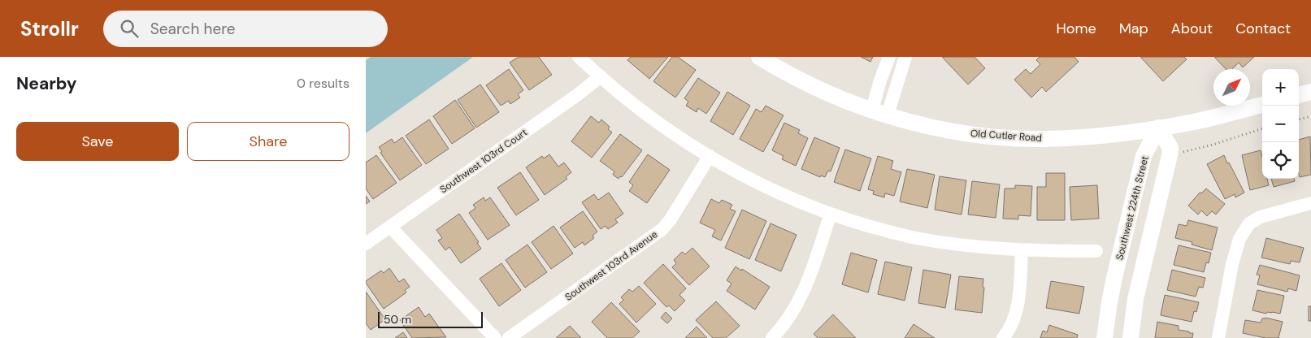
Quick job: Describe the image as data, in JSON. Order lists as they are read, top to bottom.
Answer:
{
  "streets": {
    "street": [
      "Old Cutler Road",
      "Southwest 103rd Court",
      "Southwest 224th Street",
      "Southwest 103rd Avenue"
    ]
  },
  "crossings": [
    ["Old Cutler Road", "Southwest 224th Street"]
  ],
  "scale_bar": "50 m",
  "north": "top right",
  "page": {
    "header": "Strollr",
    "search": "Search here",
    "nav": [
      "Home",
      "Map",
      "About",
      "Contact"
    ],
    "heading": ["Nearby", "0 results"],
    "map_buttons": ["+", "−"],
    "buttons": ["Save", "Share"],
    "scale": "50 m"
  }
}
